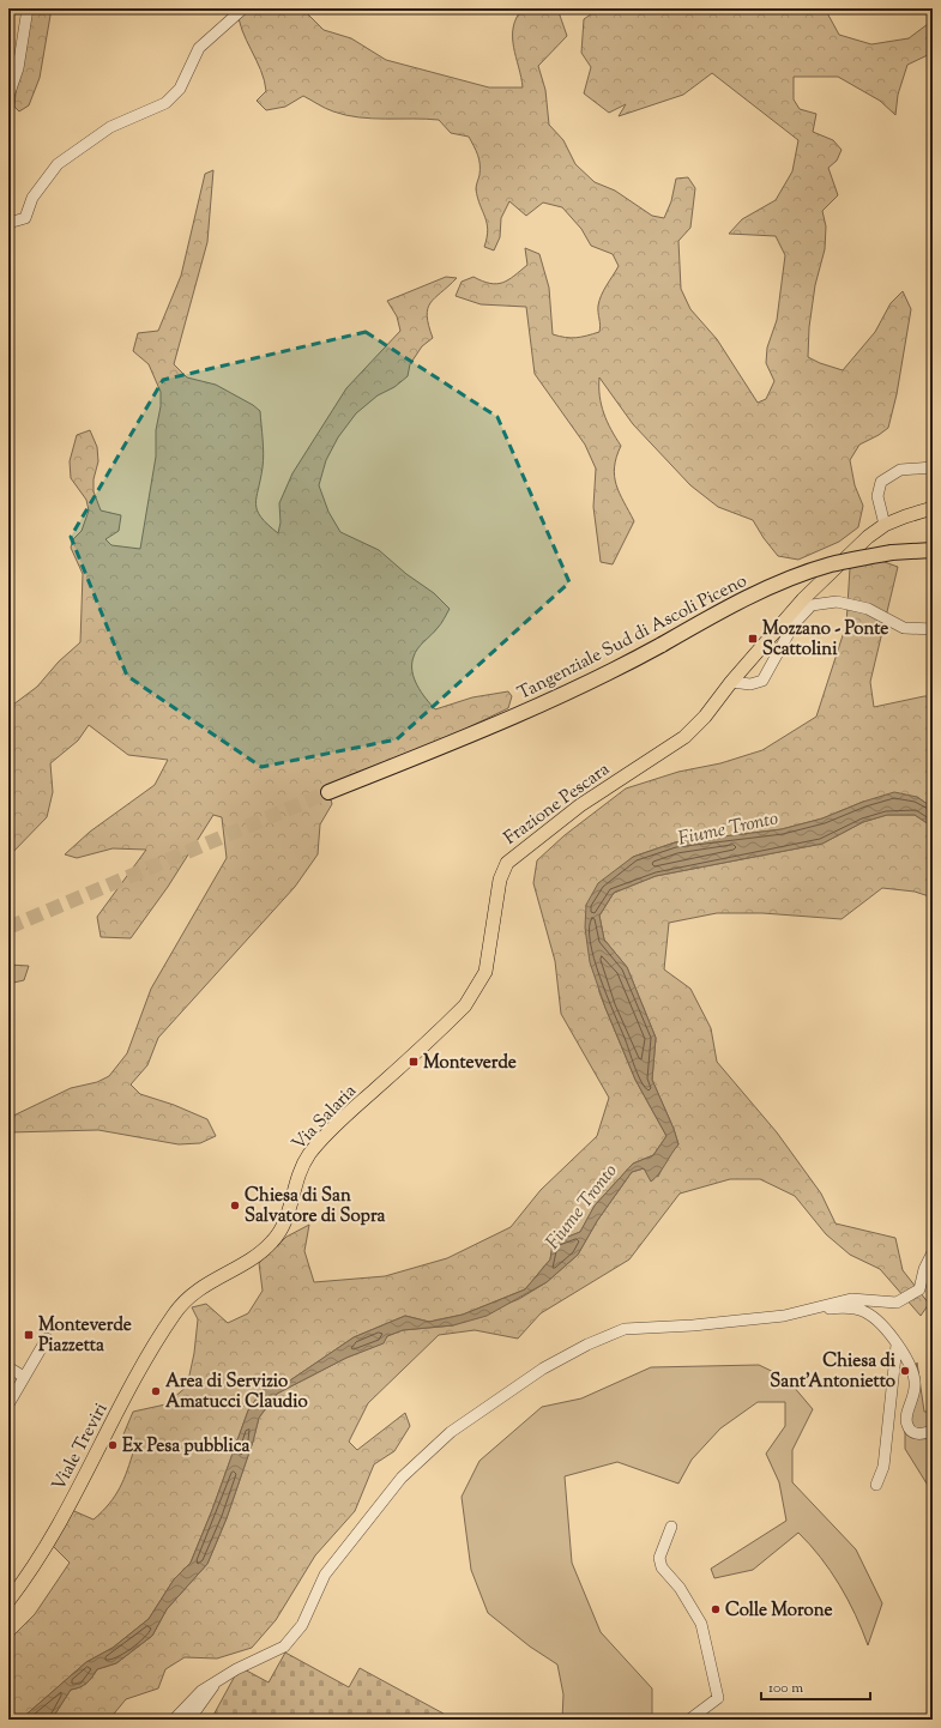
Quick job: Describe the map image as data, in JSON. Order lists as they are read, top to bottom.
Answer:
{
  "streets": {
    "highway": ["Tangenziale Sud di Ascoli Piceno"],
    "main road": ["Frazione Pescara", "Via Salaria", "Viale Treviri"]
  },
  "crossings": [
    ["Frazione Pescara", "Via Salaria"],
    ["Via Salaria", "Viale Treviri"]
  ],
  "water": ["Fiume Tronto"],
  "places": {
    "transit": ["Mozzano - Ponte Scattolini", "Monteverde", "Monteverde Piazzetta"],
    "other": [
      "Chiesa di San Salvatore di Sopra",
      "Chiesa di Sant'Antonietto",
      "Area di Servizio Amatucci Claudio",
      "Ex Pesa pubblica",
      "Colle Morone"
    ]
  },
  "scale_bar": "100 m"
}
